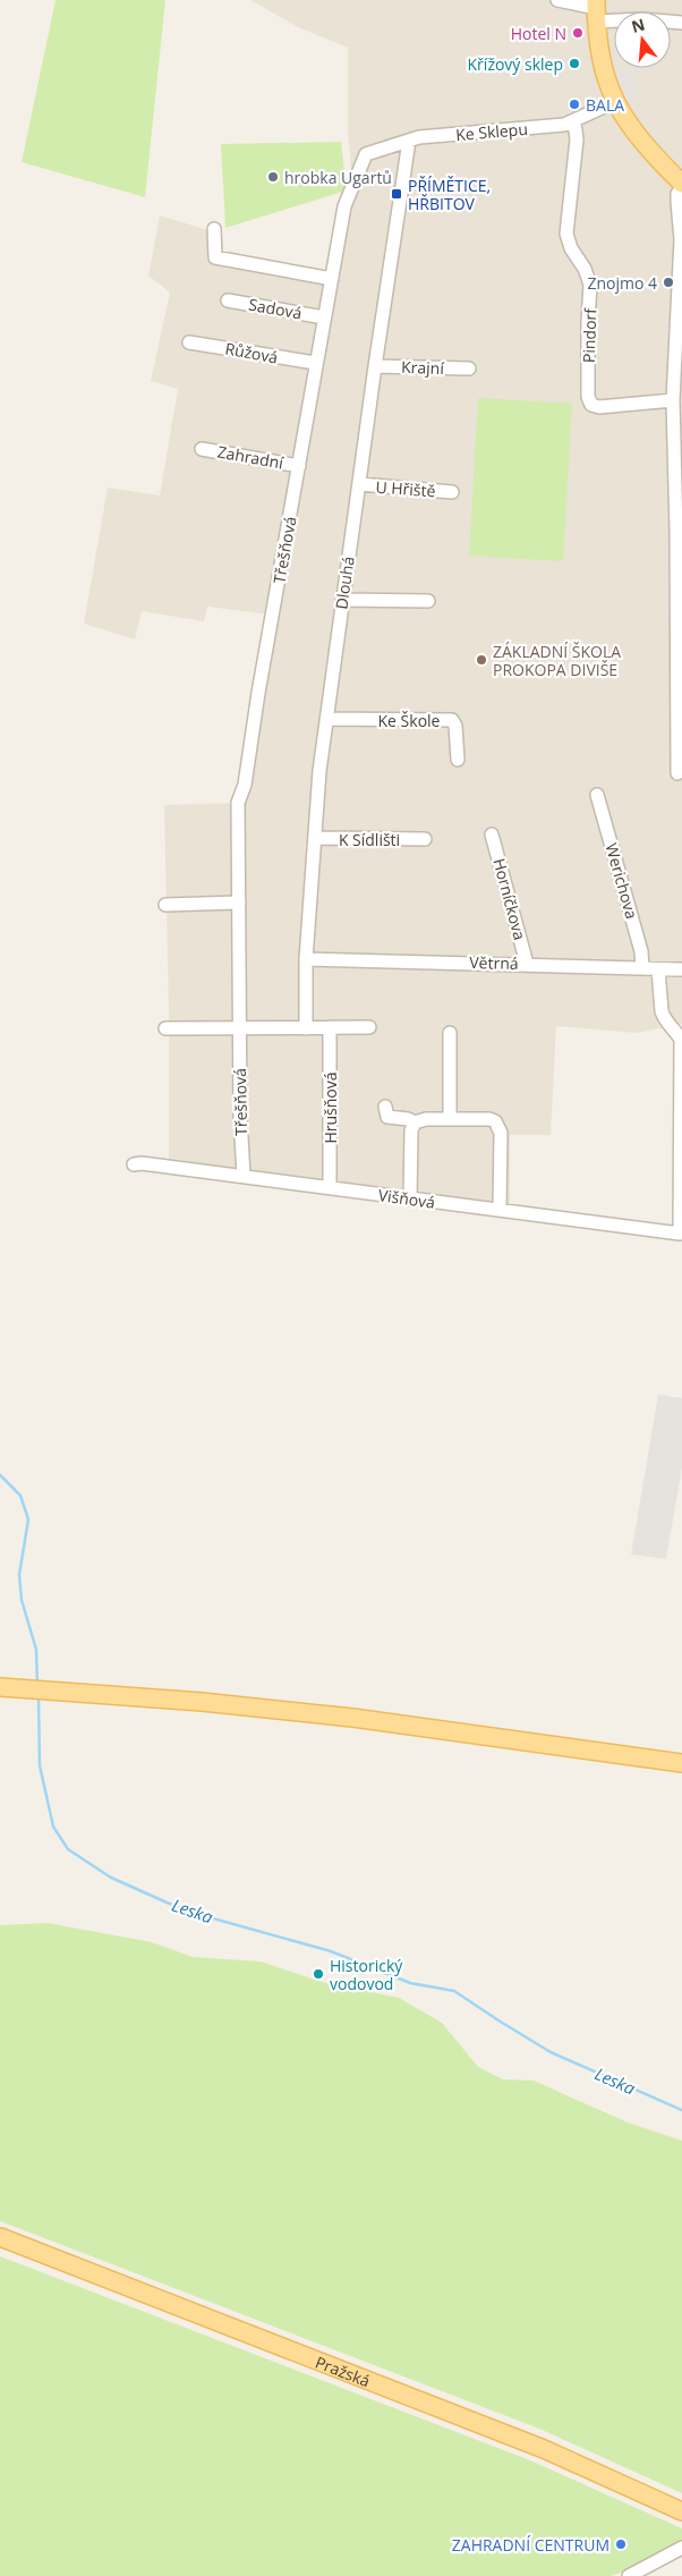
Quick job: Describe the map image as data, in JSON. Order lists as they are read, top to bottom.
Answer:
{
  "streets": {
    "main road": ["Pražská"],
    "street": [
      "Ke Sklepu",
      "Sadová",
      "Pindorf",
      "Růžová",
      "Krajní",
      "Zahradní",
      "U Hřiště",
      "Třešňová",
      "Dlouhá",
      "Ke Škole",
      "K Sídlišti",
      "Werichova",
      "Horníčkova",
      "Větrná",
      "Hrušňová",
      "Višňová"
    ]
  },
  "crossings": [
    ["Ke Sklepu", "Pindorf"],
    ["Ke Sklepu", "Třešňová"],
    ["Ke Sklepu", "Dlouhá"],
    ["Sadová", "Třešňová"],
    ["Růžová", "Třešňová"],
    ["Krajní", "Dlouhá"],
    ["Zahradní", "Třešňová"],
    ["U Hřiště", "Dlouhá"],
    ["Třešňová", "Dlouhá"],
    ["Třešňová", "Višňová"],
    ["Dlouhá", "Ke Škole"],
    ["Dlouhá", "K Sídlišti"],
    ["Dlouhá", "Větrná"],
    ["Werichova", "Větrná"],
    ["Horníčkova", "Větrná"],
    ["Větrná", "Višňová"],
    ["Hrušňová", "Višňová"]
  ],
  "water": ["Leska"],
  "places": {
    "other": [
      "Hotel N",
      "Křížový sklep",
      "BALA",
      "hrobka Ugartů",
      "Znojmo 4",
      "ZÁKLADNÍ ŠKOLA PROKOPA DIVIŠE",
      "Historický vodovod",
      "ZAHRADNÍ CENTRUM"
    ],
    "transit": ["PŘÍMĚTICE, HŘBITOV"]
  },
  "north": "top"
}
